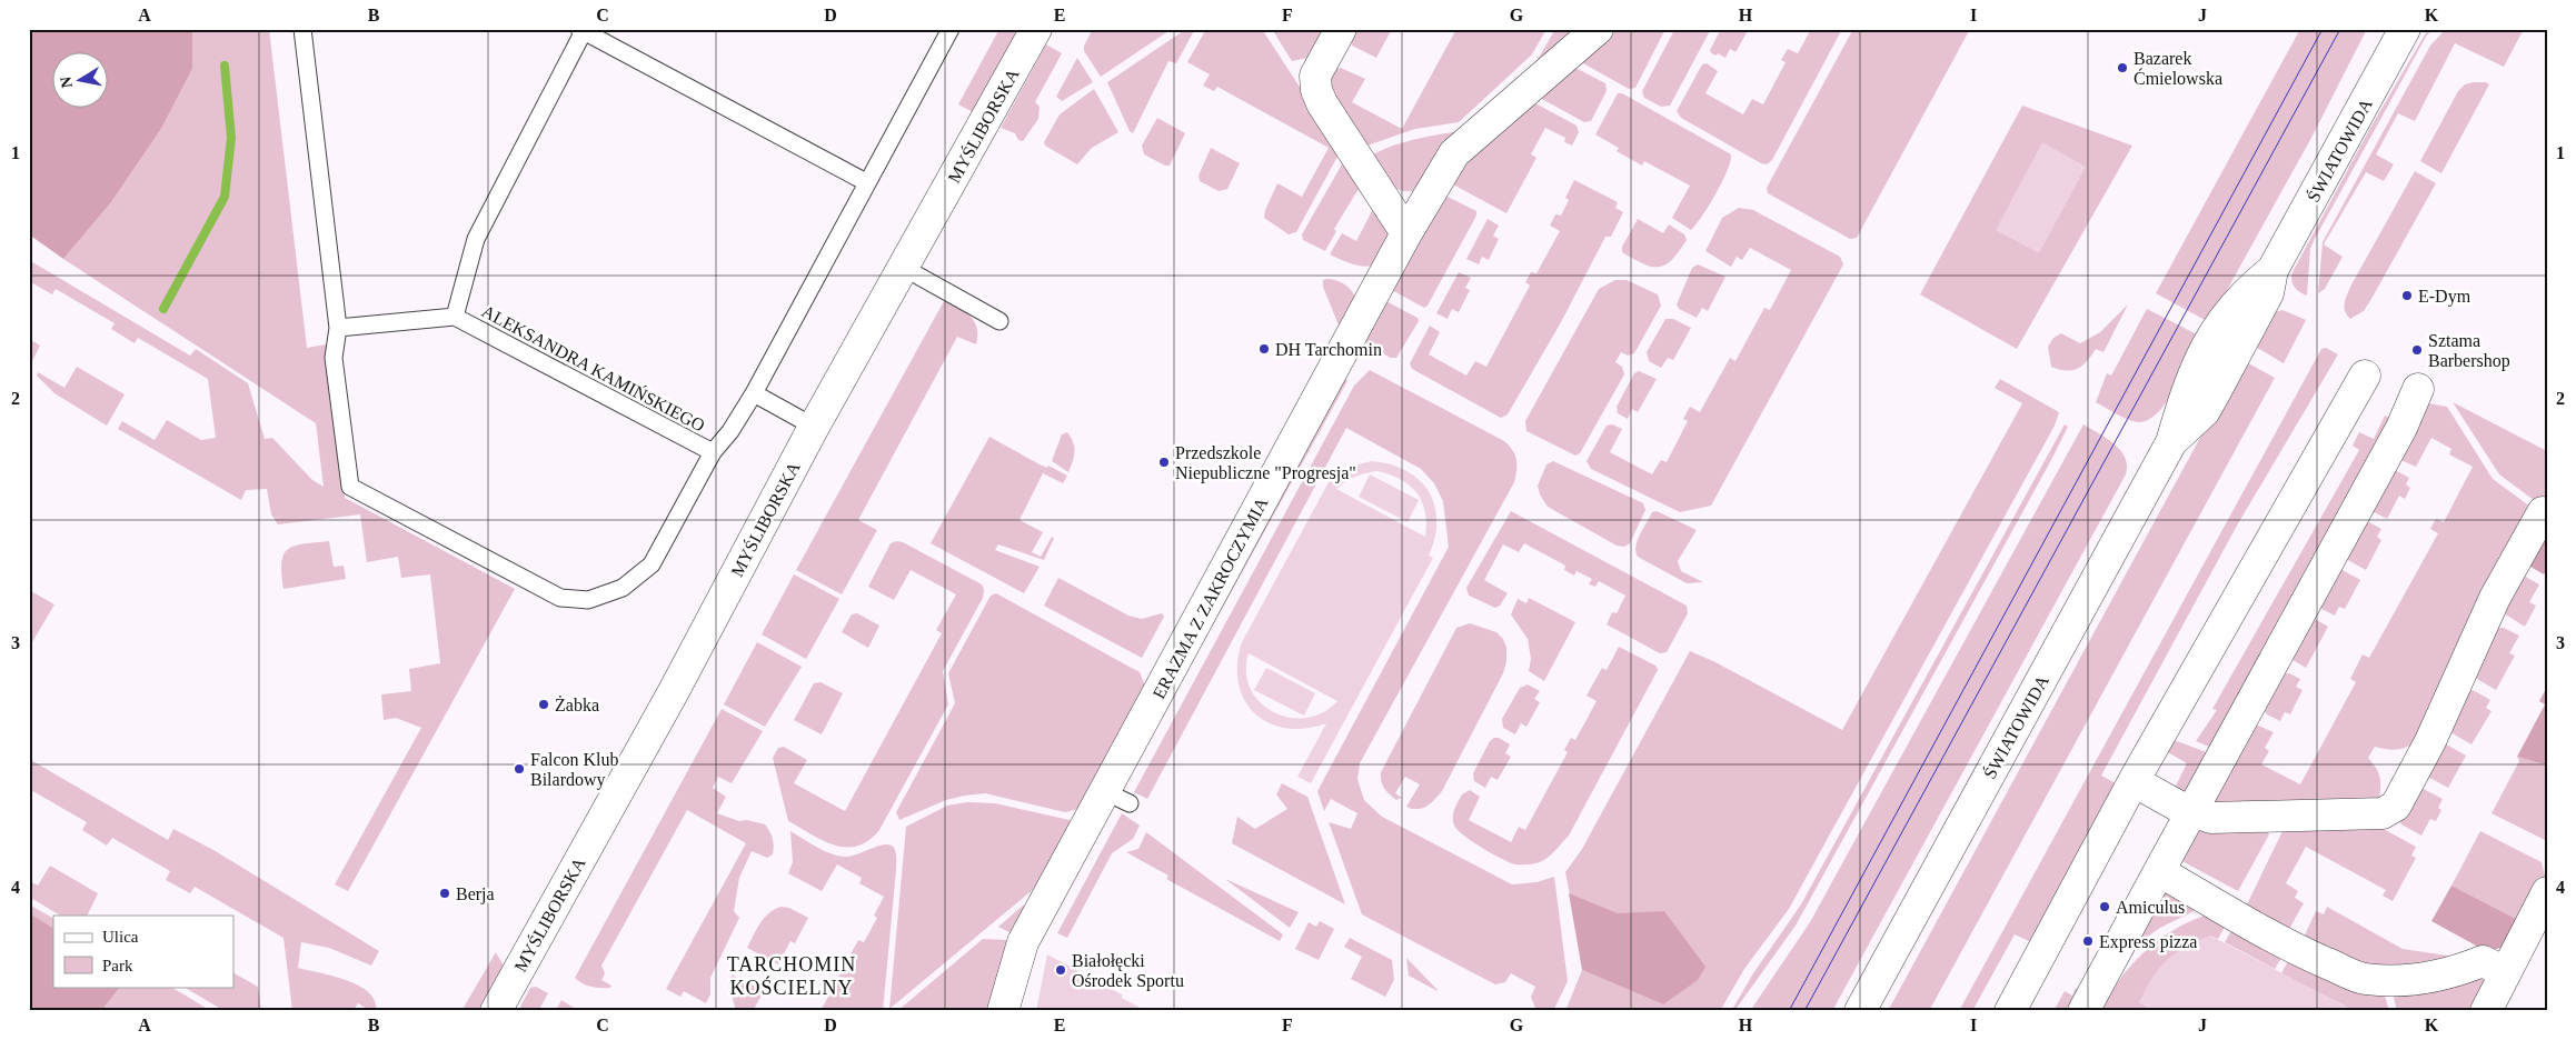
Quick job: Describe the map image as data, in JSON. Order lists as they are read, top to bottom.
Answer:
{
  "streets": {
    "street": ["MYŚLIBORSKA", "ŚWIATOWIDA", "ERAZMA Z ZAKROCZYMIA"],
    "lane": ["ALEKSANDRA KAMIŃSKIEGO"]
  },
  "districts": ["TARCHOMIN KOŚCIELNY"],
  "places": [
    "Bazarek Ćmielowska",
    "E-Dym",
    "DH Tarchomin",
    "Sztama Barbershop",
    "Przedszkole Niepubliczne \"Progresja\"",
    "Żabka",
    "Falcon Klub Bilardowy",
    "Berja",
    "Amiculus",
    "Express pizza",
    "Białołęcki Ośrodek Sportu"
  ],
  "legend": ["Ulica", "Park"],
  "north": "left",
  "grid": {
    "columns": [
      "A",
      "B",
      "C",
      "D",
      "E",
      "F",
      "G",
      "H",
      "I",
      "J",
      "K"
    ],
    "rows": [
      "1",
      "2",
      "3",
      "4"
    ]
  }
}
